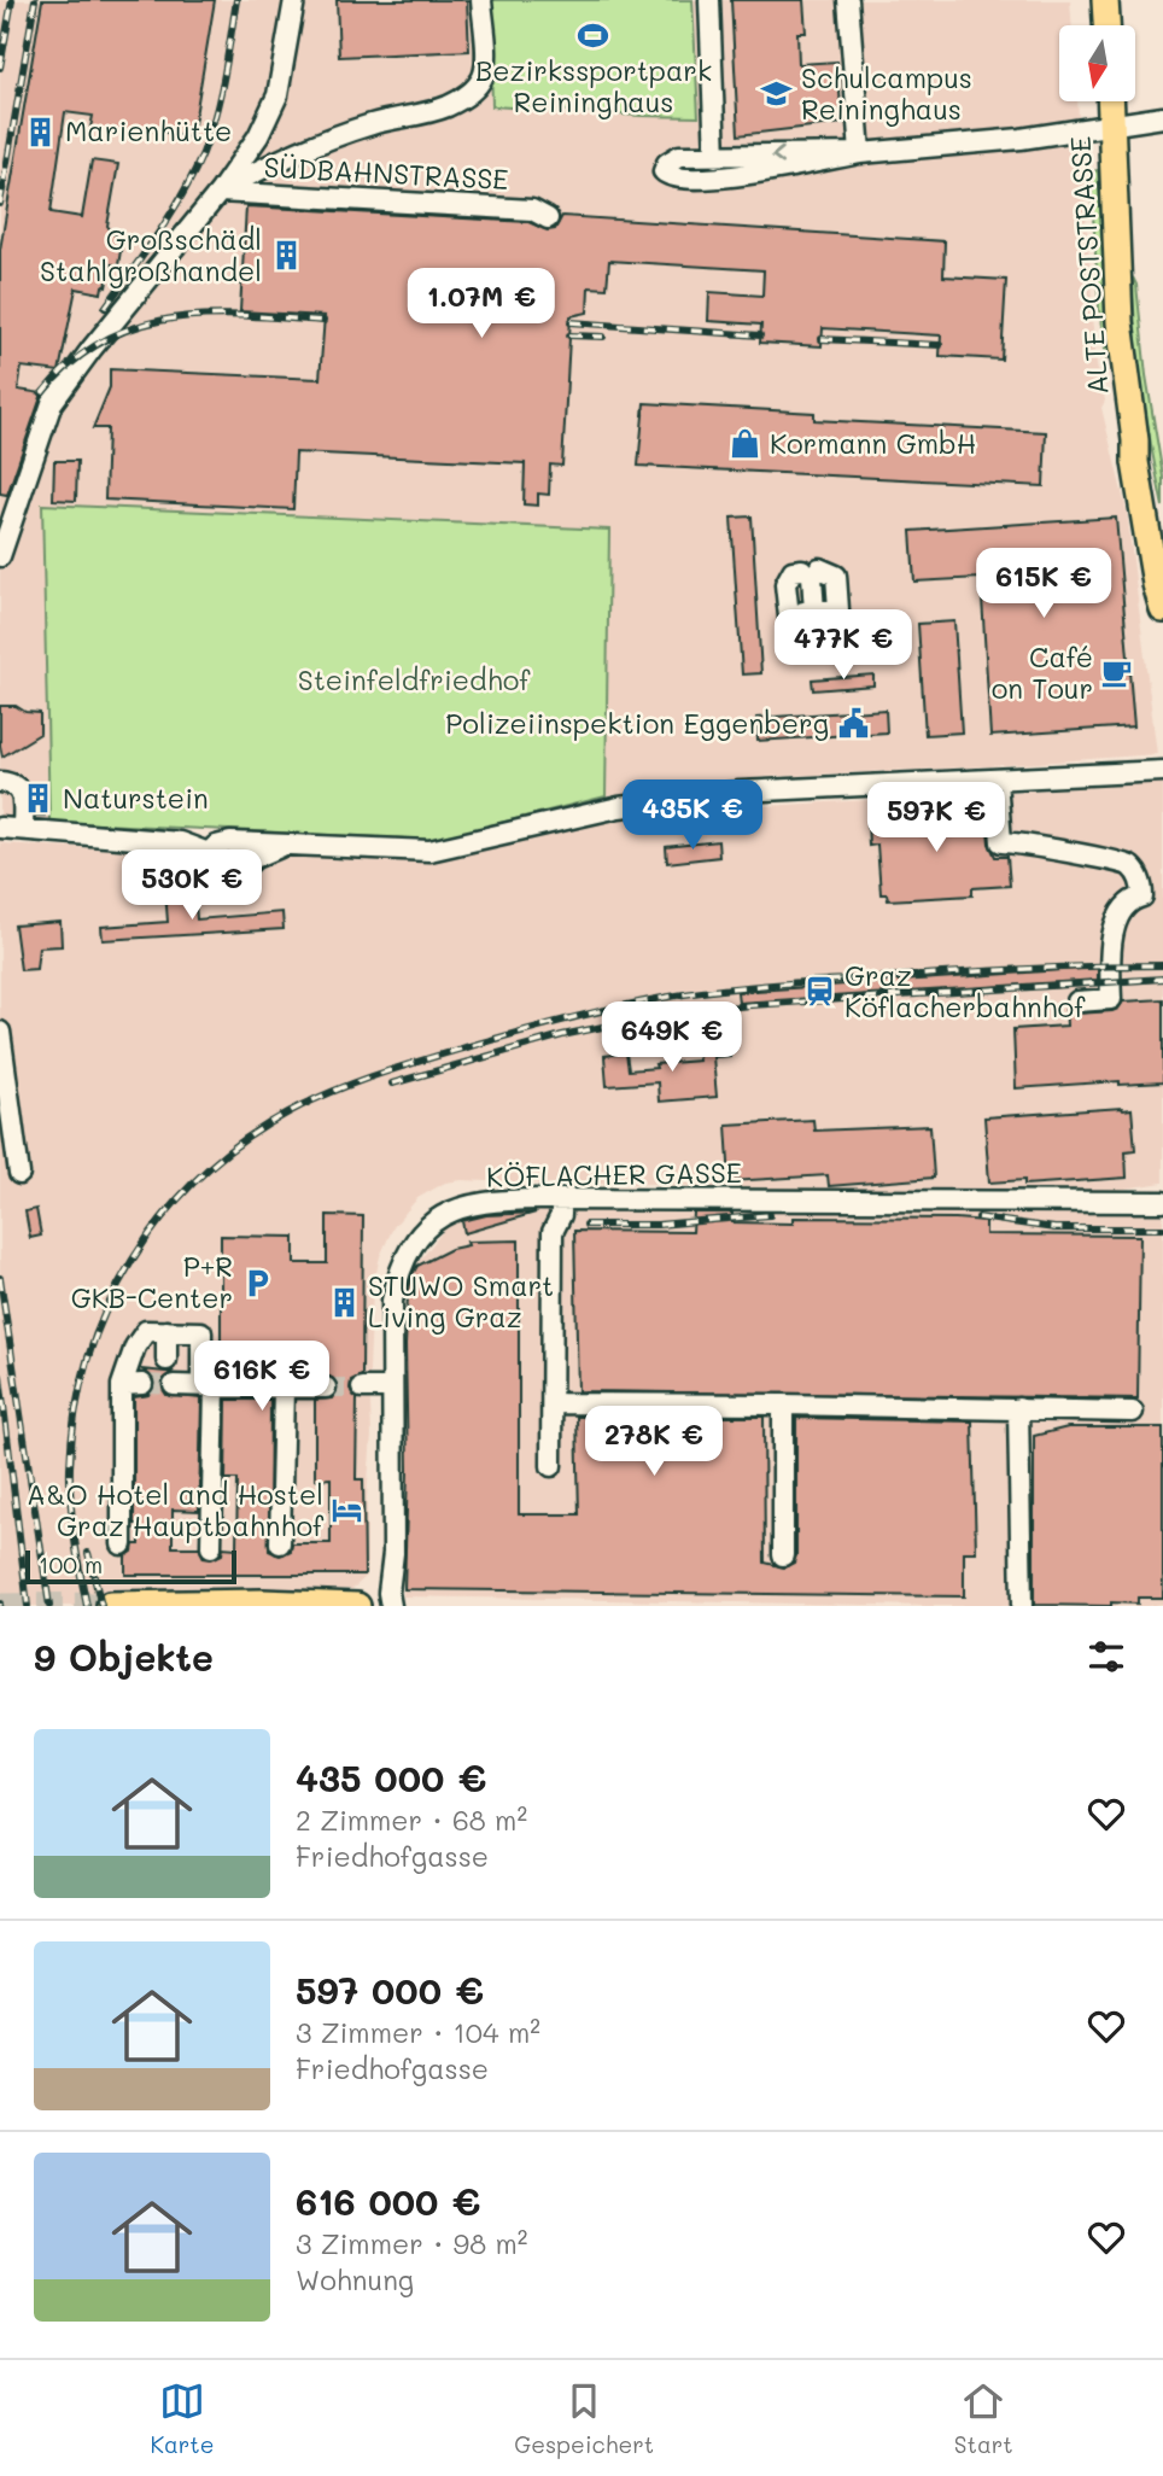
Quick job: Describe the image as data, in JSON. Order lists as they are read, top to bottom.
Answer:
{
  "streets": {
    "main road": ["ALTE POSTSTRASSE"],
    "street": ["SÜDBAHNSTRASSE", "KÖFLACHER GASSE"]
  },
  "parks": ["Steinfeldfriedhof"],
  "places": {
    "sports": ["Bezirkssportpark Reininghaus"],
    "school or university": ["Schulcampus Reininghaus"],
    "building": [
      "Marienhütte",
      "Großschädl Stahlgroßhandel",
      "Naturstein",
      "STUWO Smart Living Graz"
    ],
    "shop": ["Kormann GmbH"],
    "cafe": ["Café on Tour"],
    "public building": ["Polizeiinspektion Eggenberg"],
    "station": ["Graz Köflacherbahnhof"],
    "parking": ["P+R GKB-Center"],
    "hotel": ["A&O Hotel and Hostel Graz Hauptbahnhof"]
  },
  "scale_bar": "100 m",
  "north": "bottom",
  "page": {
    "price": [
      "1.07M €",
      "615K €",
      "477K €",
      "435K €",
      "597K €",
      "530K €",
      "649K €",
      "616K €",
      "278K €"
    ],
    "scale": "100 m",
    "heading": "9 Objekte",
    "list": [
      {
        "name": "435 000 €",
        "note": "2 Zimmer · 68 m² · Friedhofgasse"
      },
      {
        "name": "597 000 €",
        "note": "3 Zimmer · 104 m² · Friedhofgasse"
      },
      {
        "name": "616 000 €",
        "note": "3 Zimmer · 98 m² · Wohnung"
      }
    ],
    "tabs": ["Karte", "Gespeichert", "Start"]
  }
}
